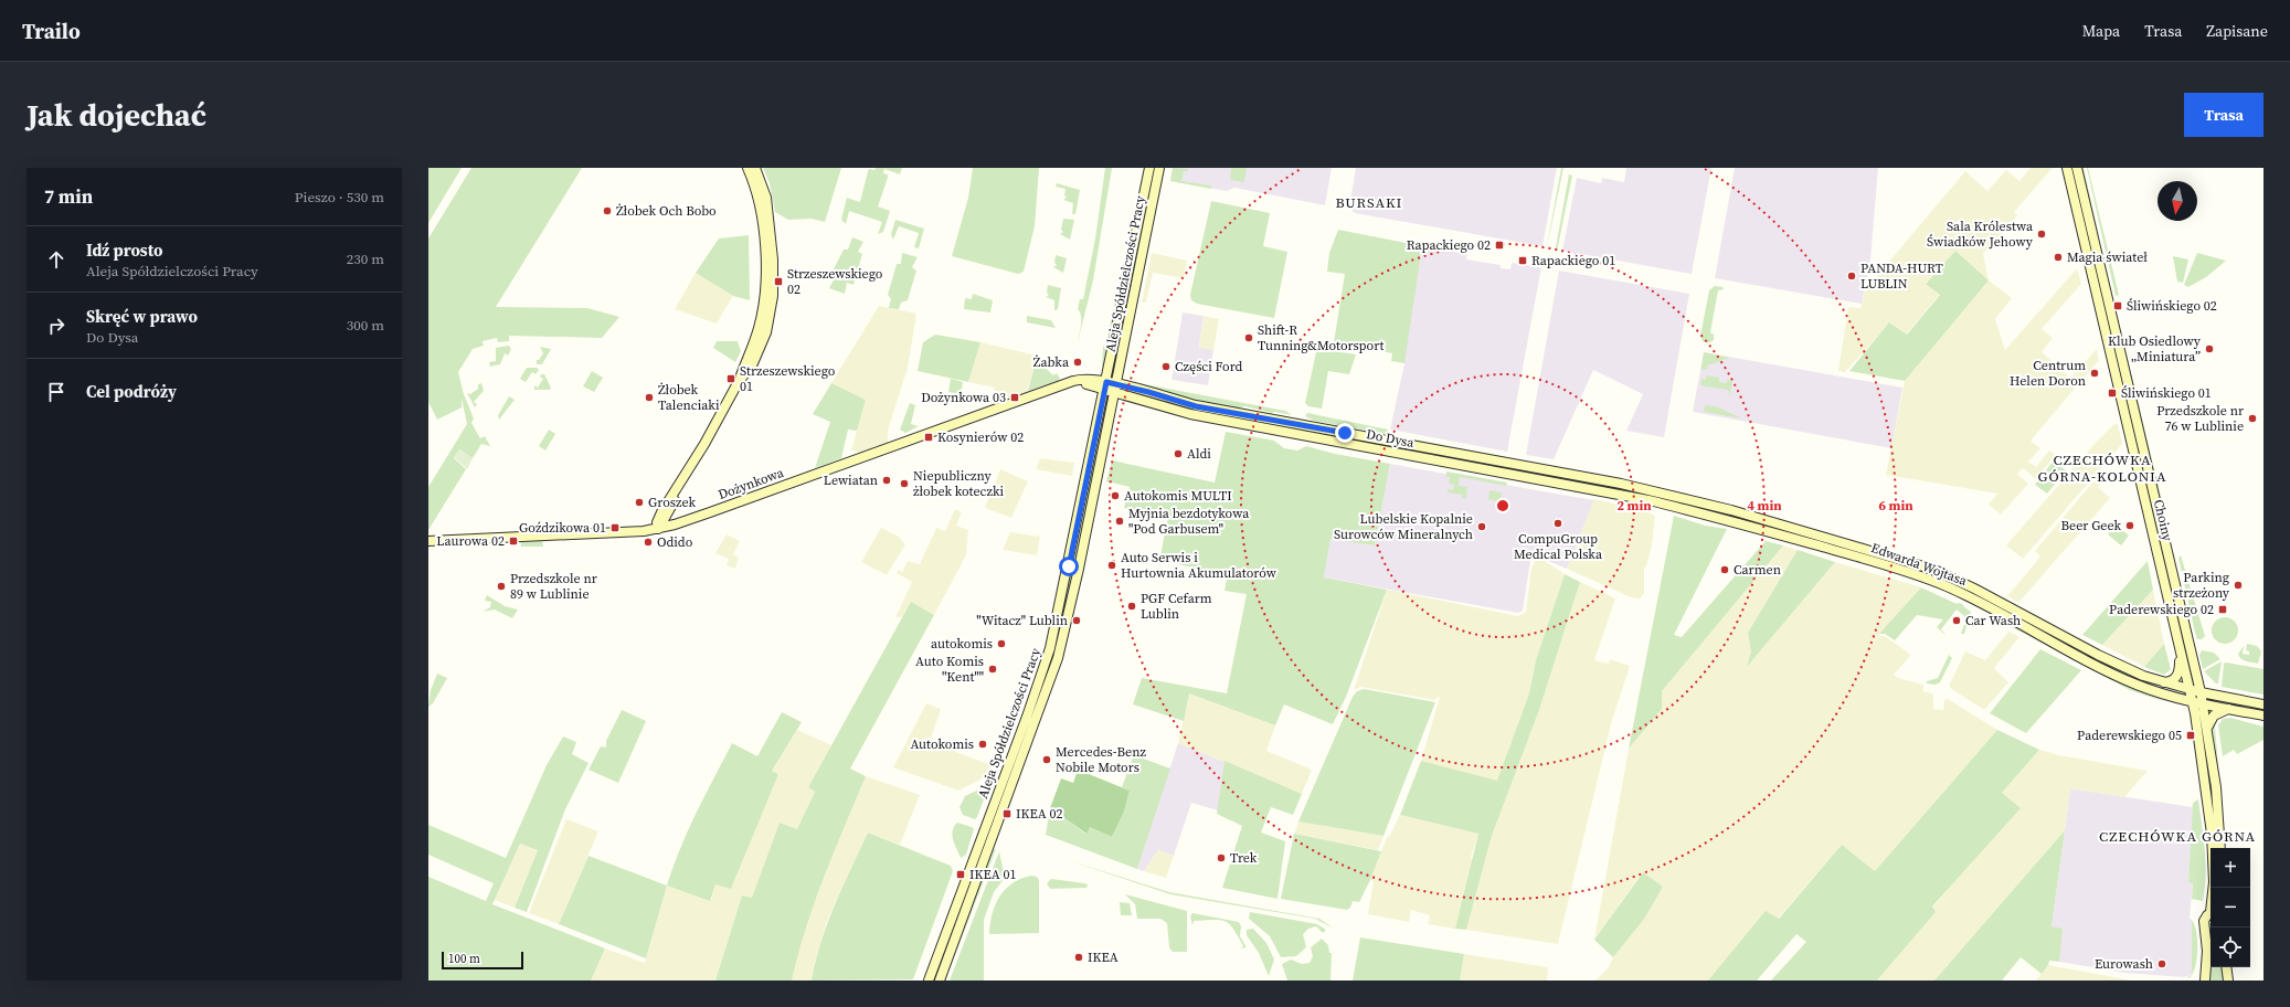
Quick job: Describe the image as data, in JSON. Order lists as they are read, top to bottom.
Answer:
{
  "streets": {
    "street": [
      "Aleja Spółdzielczości Pracy",
      "Do Dysa",
      "Dożynkowa",
      "Choiny",
      "Edwarda Wojtasa"
    ]
  },
  "crossings": [
    ["Aleja Spółdzielczości Pracy", "Do Dysa"],
    ["Aleja Spółdzielczości Pracy", "Dożynkowa"],
    ["Do Dysa", "Edwarda Wojtasa"],
    ["Choiny", "Edwarda Wojtasa"]
  ],
  "districts": ["BURSAKI", "CZECHÓWKA GÓRNA-KOLONIA", "CZECHÓWKA GÓRNA"],
  "places": {
    "other": [
      "Żłobek Och Bobo",
      "Sala Królestwa Świadków Jehowy",
      "Magia świateł",
      "PANDA-HURT LUBLIN",
      "Shift-R Tunning&Motorsport",
      "Klub Osiedlowy „Miniatura”",
      "Żabka",
      "Części Ford",
      "Centrum Helen Doron",
      "Żłobek Talenciaki",
      "Przedszkole nr 76 w Lublinie",
      "Aldi",
      "Lewiatan",
      "Niepubliczny żłobek koteczki",
      "Autokomis MULTI",
      "Groszek",
      "Myjnia bezdotykowa \"Pod Garbusem\"",
      "CompuGroup Medical Polska",
      "Beer Geek",
      "Lubelskie Kopalnie Surowców Mineralnych",
      "Odido",
      "Auto Serwis i Hurtownia Akumulatorów",
      "Carmen",
      "Parking strzeżony",
      "Przedszkole nr 89 w Lublinie",
      "PGF Cefarm Lublin",
      "\"Witacz\" Lublin",
      "Car Wash",
      "autokomis",
      "Auto Komis ''Kent\"\"",
      "Autokomis",
      "Mercedes-Benz Nobile Motors",
      "Trek",
      "IKEA",
      "Eurowash"
    ],
    "transit": [
      "Rapackiego 02",
      "Rapackiego 01",
      "Strzeszewskiego 02",
      "Śliwińskiego 02",
      "Strzeszewskiego 01",
      "Śliwińskiego 01",
      "Dożynkowa 03",
      "Kosynierów 02",
      "Goździkowa 01",
      "Laurowa 02",
      "Paderewskiego 02",
      "Paderewskiego 05",
      "IKEA 02",
      "IKEA 01"
    ]
  },
  "scale_bar": "100 m",
  "north": "bottom",
  "page": {
    "header": "Trailo",
    "nav": ["Mapa", "Trasa", "Zapisane"],
    "buttons": "Trasa",
    "title": "Jak dojechać",
    "heading": ["7 min", "Pieszo · 530 m"],
    "list": [
      ["Idź prosto", "Aleja Spółdzielczości Pracy", "230 m"],
      ["Skręć w prawo", "Do Dysa", "300 m"],
      "Cel podróży"
    ],
    "map_buttons": ["+", "−"],
    "scale": "100 m"
  },
  "rings": ["2 min", "4 min", "6 min"]
}
